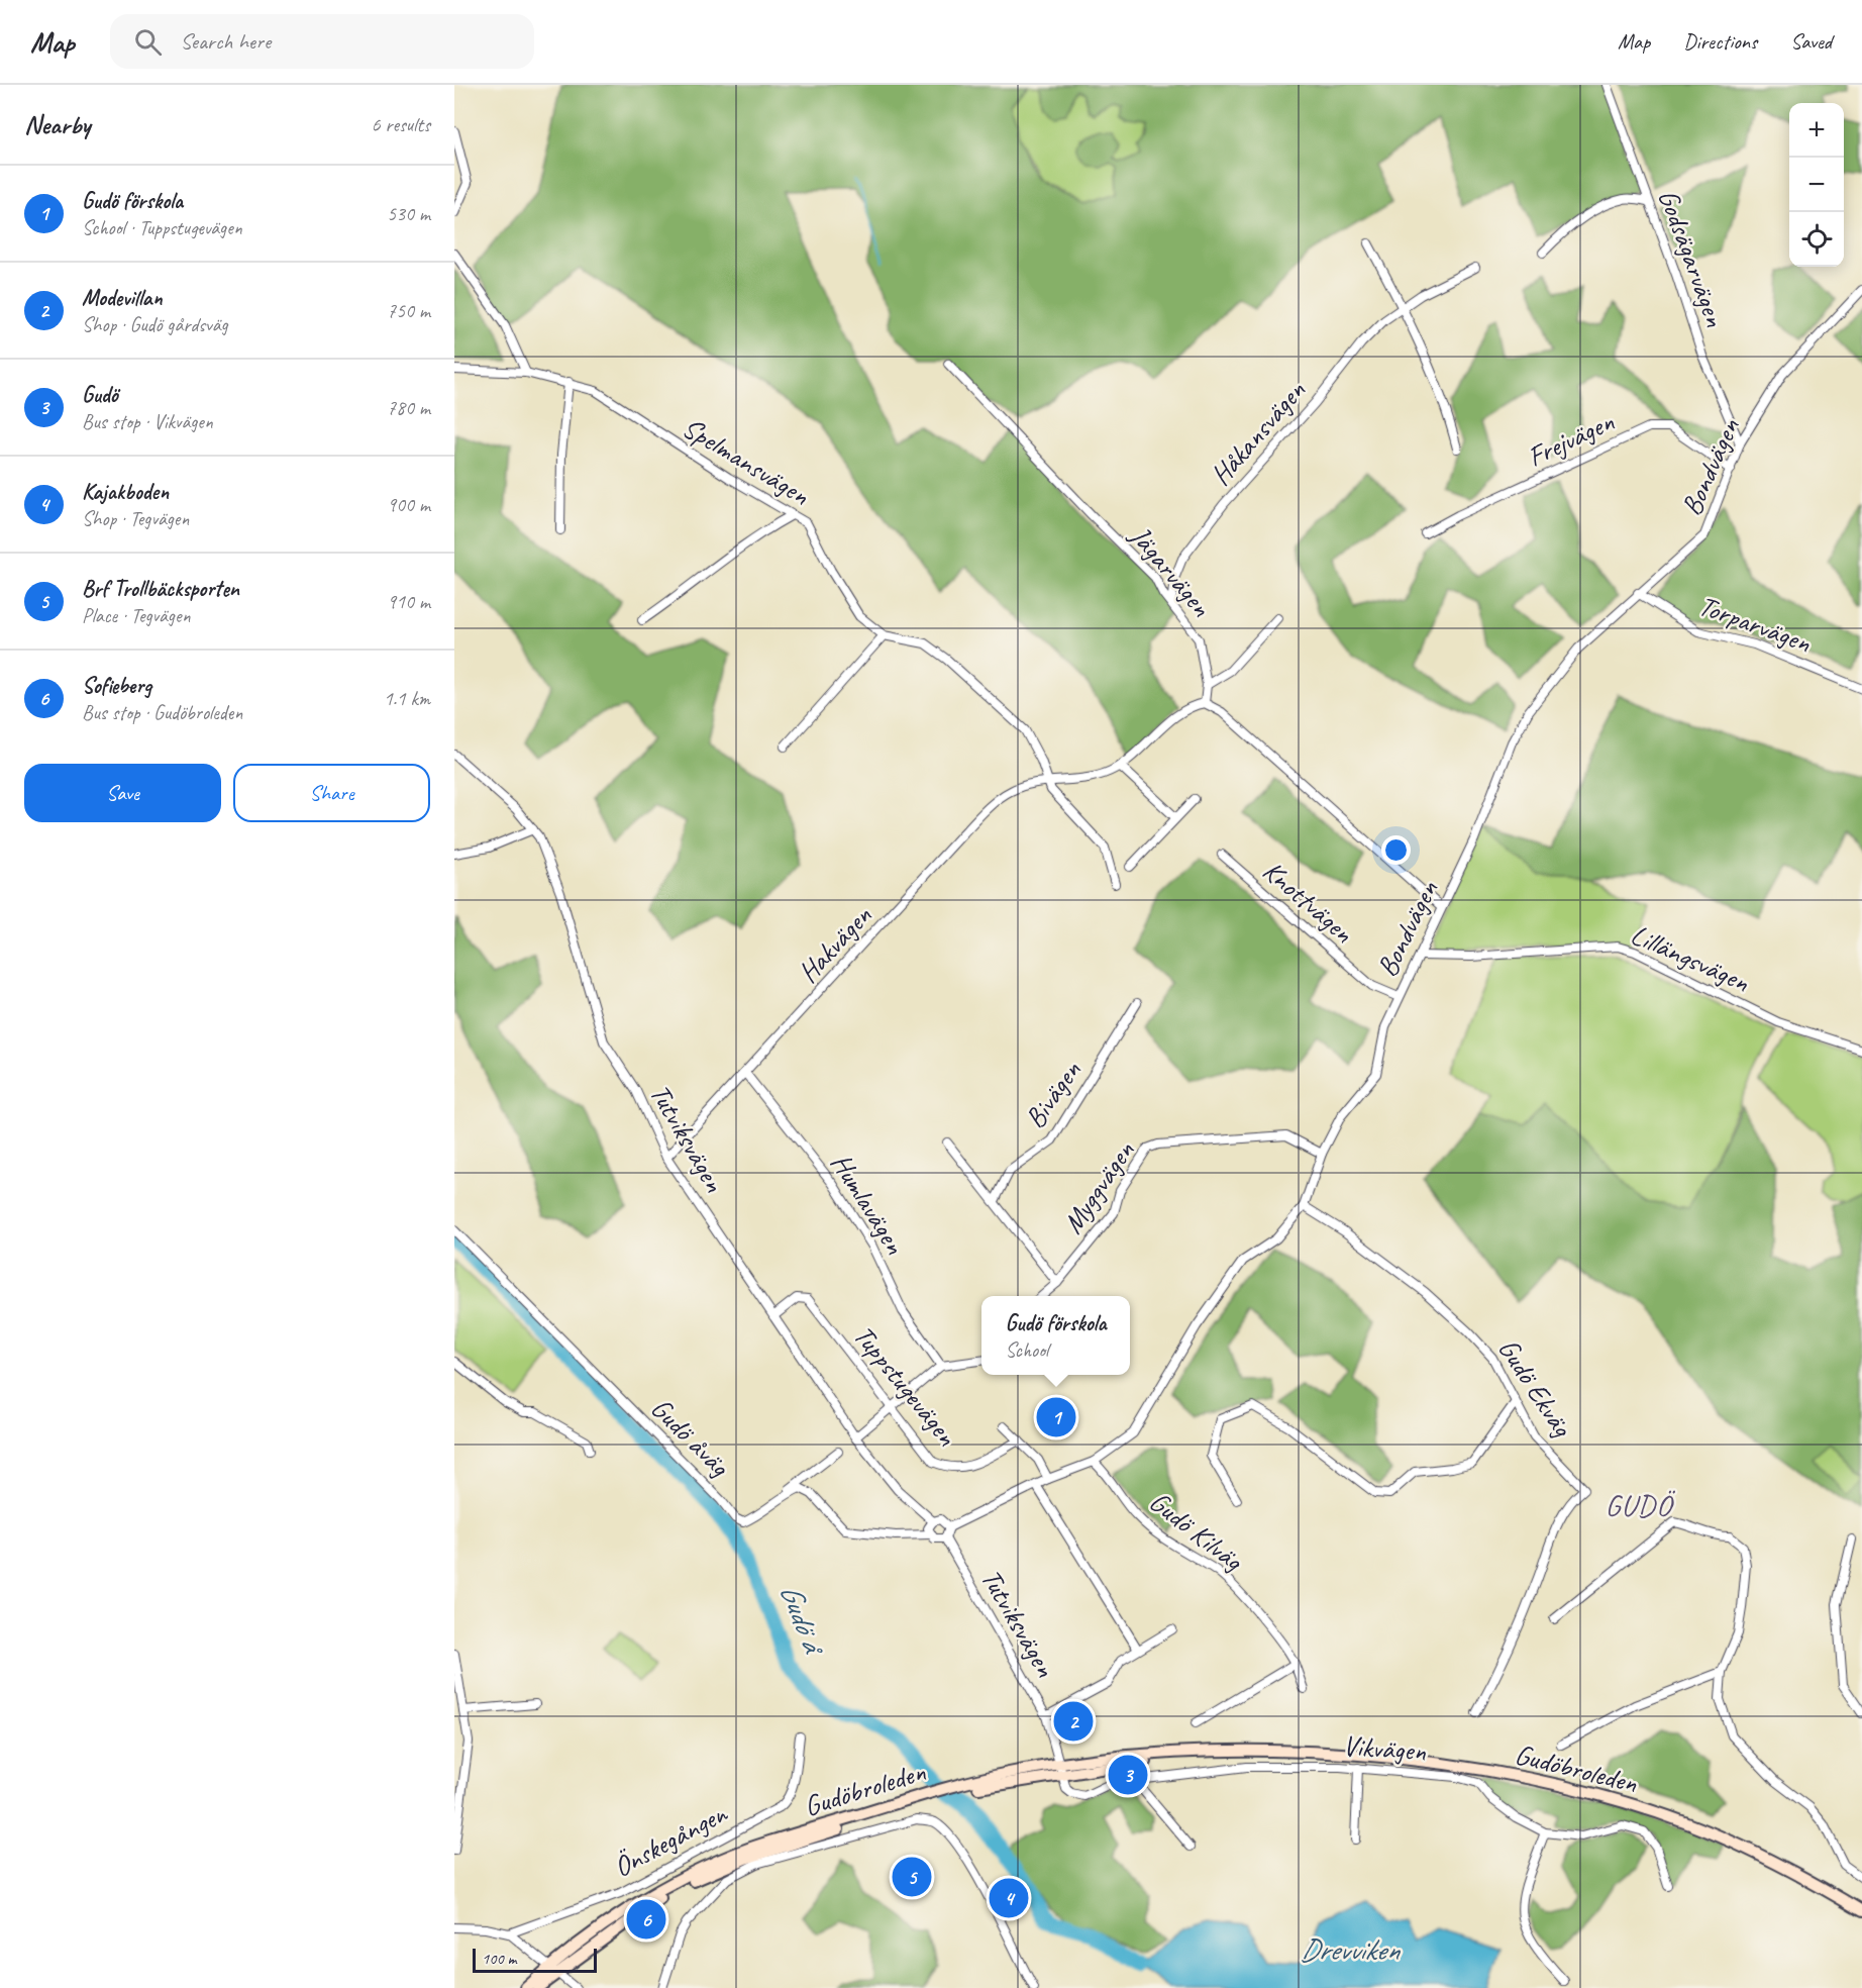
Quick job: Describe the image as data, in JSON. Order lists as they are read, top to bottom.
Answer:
{
  "streets": {
    "main road": ["Gudöbroleden"],
    "street": [
      "Godsägarvägen",
      "Håkansvägen",
      "Frejvägen",
      "Spelmansvägen",
      "Bondvägen",
      "Jägarvägen",
      "Torparvägen",
      "Knottvägen",
      "Hakvägen",
      "Lillängsvägen",
      "Bivägen",
      "Tutviksvägen",
      "Myggvägen",
      "Humlavägen",
      "Tuppstugevägen",
      "Gudö Ekväg",
      "Gudö åväg",
      "Gudö Kilväg",
      "Vikvägen",
      "Önskegången"
    ]
  },
  "crossings": [
    ["Godsägarvägen", "Bondvägen"],
    ["Håkansvägen", "Jägarvägen"],
    ["Frejvägen", "Bondvägen"],
    ["Spelmansvägen", "Hakvägen"],
    ["Bondvägen", "Torparvägen"],
    ["Bondvägen", "Knottvägen"],
    ["Bondvägen", "Lillängsvägen"],
    ["Bondvägen", "Tutviksvägen"],
    ["Bondvägen", "Myggvägen"],
    ["Bondvägen", "Gudö Ekväg"],
    ["Bondvägen", "Gudö Kilväg"],
    ["Jägarvägen", "Hakvägen"],
    ["Hakvägen", "Tutviksvägen"],
    ["Hakvägen", "Humlavägen"],
    ["Tutviksvägen", "Tuppstugevägen"],
    ["Tutviksvägen", "Vikvägen"],
    ["Tutviksvägen", "Gudöbroleden"],
    ["Vikvägen", "Gudöbroleden"]
  ],
  "districts": ["GUDÖ"],
  "water": ["Gudö å", "Drevviken"],
  "scale_bar": "100 m",
  "page": {
    "header": "Map",
    "search": "Search here",
    "nav": ["Map", "Directions", "Saved"],
    "heading": ["Nearby", "6 results"],
    "map_buttons": ["+", "−"],
    "list": [
      {
        "mark": "1",
        "name": "Gudö förskola",
        "note": "School · Tuppstugevägen",
        "value": "530 m"
      },
      {
        "mark": "2",
        "name": "Modevillan",
        "note": "Shop · Gudö gårdsväg",
        "value": "750 m"
      },
      {
        "mark": "3",
        "name": "Gudö",
        "note": "Bus stop · Vikvägen",
        "value": "780 m"
      },
      {
        "mark": "4",
        "name": "Kajakboden",
        "note": "Shop · Tegvägen",
        "value": "900 m"
      },
      {
        "mark": "5",
        "name": "Brf Trollbäcksporten",
        "note": "Place · Tegvägen",
        "value": "910 m"
      },
      {
        "mark": "6",
        "name": "Sofieberg",
        "note": "Bus stop · Gudöbroleden",
        "value": "1.1 km"
      }
    ],
    "buttons": ["Save", "Share"],
    "popup": ["Gudö förskola", "School"],
    "pins": [
      "1",
      "2",
      "3",
      "5",
      "4",
      "6"
    ],
    "scale": "100 m"
  }
}
